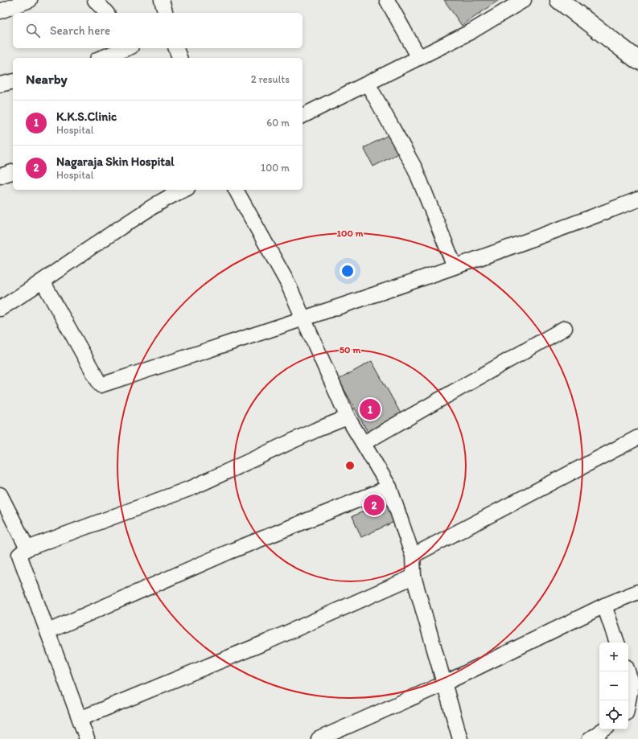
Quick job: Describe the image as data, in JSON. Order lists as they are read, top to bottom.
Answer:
{
  "page": {
    "search": "Search here",
    "heading": ["Nearby", "2 results"],
    "list": [
      {
        "mark": "1",
        "name": "K.K.S.Clinic",
        "note": "Hospital",
        "value": "60 m"
      },
      {
        "mark": "2",
        "name": "Nagaraja Skin Hospital",
        "note": "Hospital",
        "value": "100 m"
      }
    ],
    "pins": ["1", "2"],
    "map_buttons": ["+", "−"]
  },
  "rings": ["100 m", "50 m"]
}
